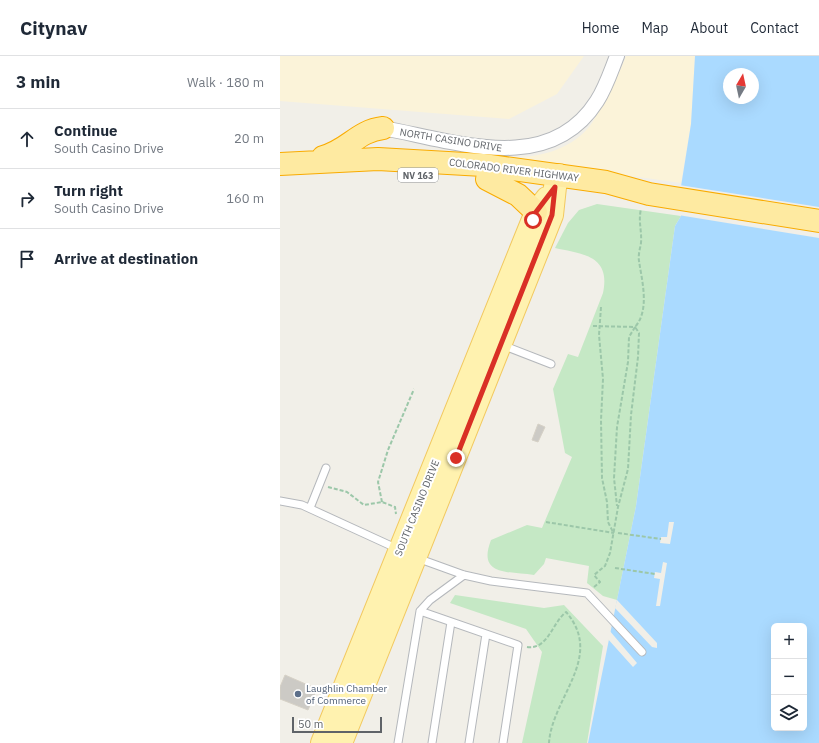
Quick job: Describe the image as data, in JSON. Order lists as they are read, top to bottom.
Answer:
{
  "streets": {
    "highway": ["COLORADO RIVER HIGHWAY", "NV 163"],
    "main road": ["SOUTH CASINO DRIVE"],
    "street": ["NORTH CASINO DRIVE"]
  },
  "crossings": [
    ["COLORADO RIVER HIGHWAY", "SOUTH CASINO DRIVE"]
  ],
  "places": ["Laughlin Chamber of Commerce"],
  "scale_bar": "50 m",
  "north": "top",
  "page": {
    "header": "Citynav",
    "nav": [
      "Home",
      "Map",
      "About",
      "Contact"
    ],
    "heading": ["3 min", "Walk · 180 m"],
    "list": [
      ["Continue", "South Casino Drive", "20 m"],
      ["Turn right", "South Casino Drive", "160 m"],
      "Arrive at destination"
    ],
    "map_buttons": ["+", "−"],
    "scale": "50 m"
  }
}
